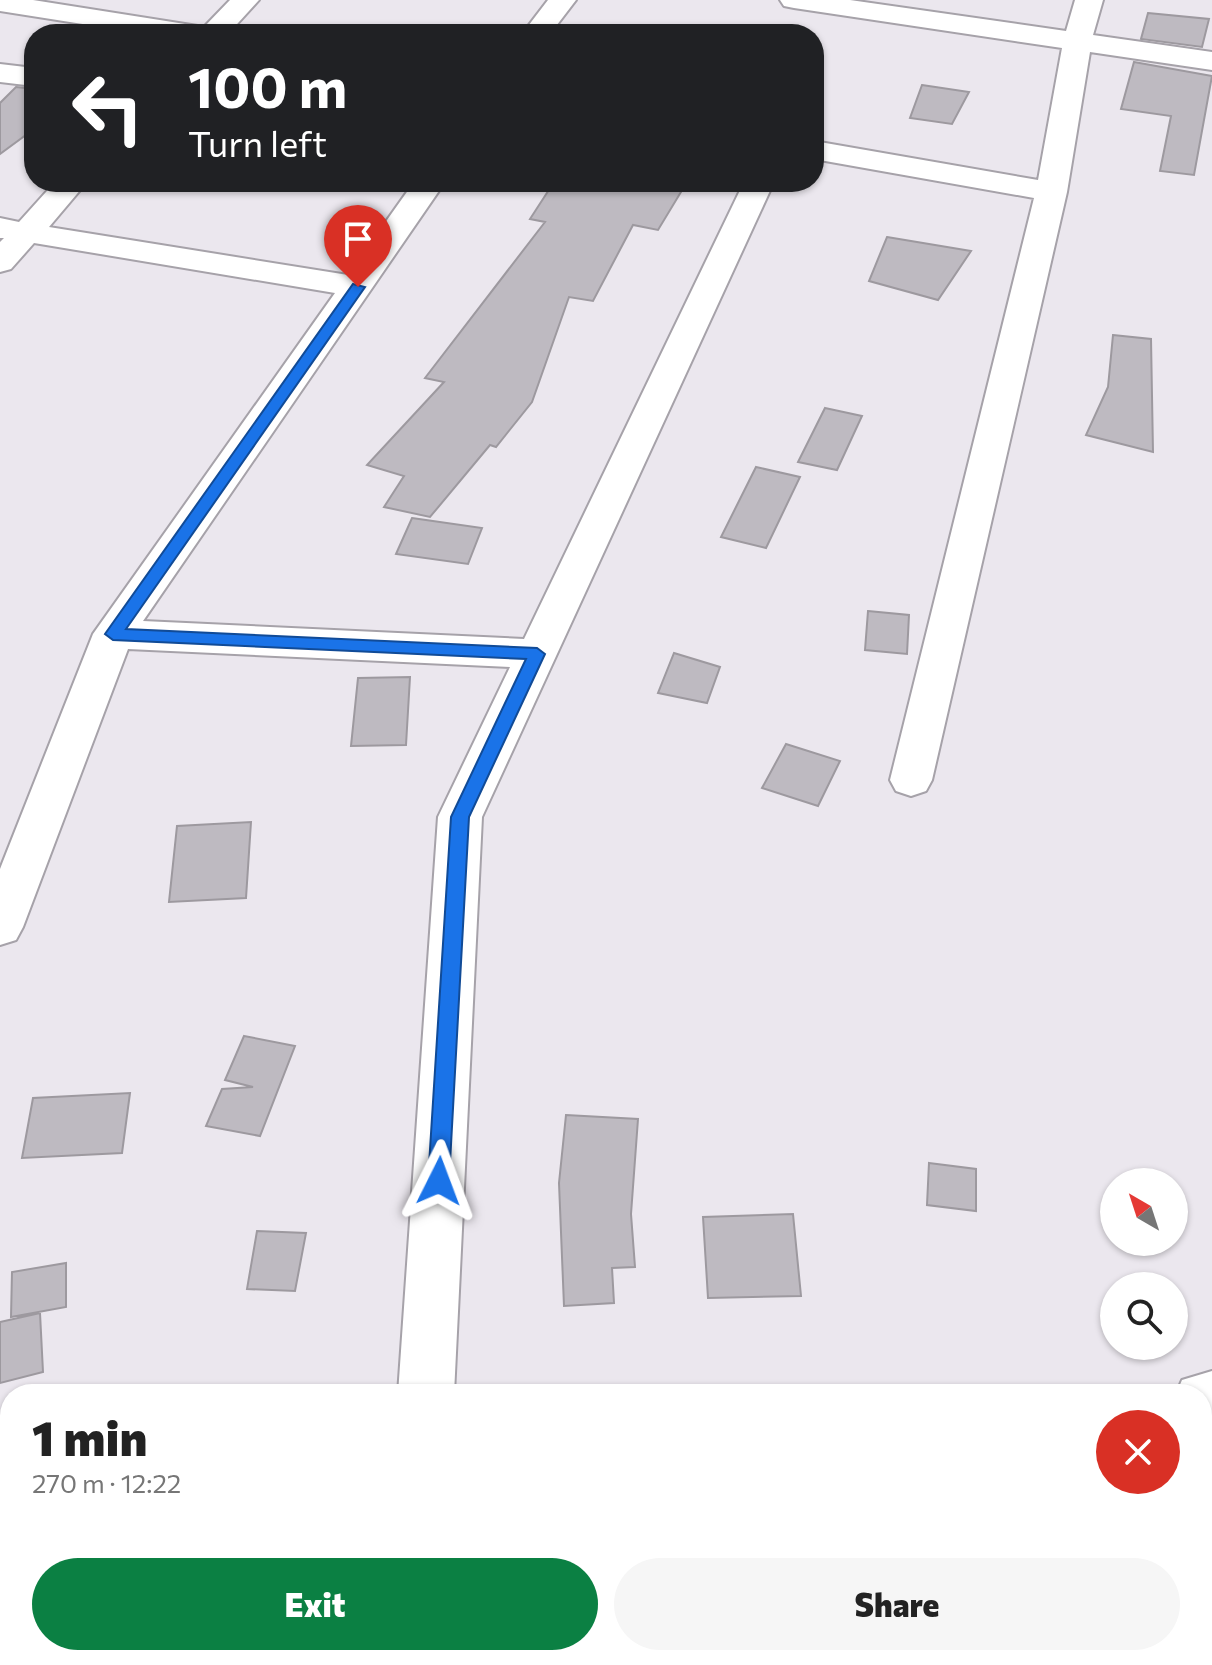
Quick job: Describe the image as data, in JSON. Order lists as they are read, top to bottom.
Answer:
{
  "north": "top left",
  "page": {
    "turn": ["100 m", "Turn left"],
    "heading": ["1 min", "270 m · 12:22"],
    "buttons": ["Exit", "Share"]
  }
}
